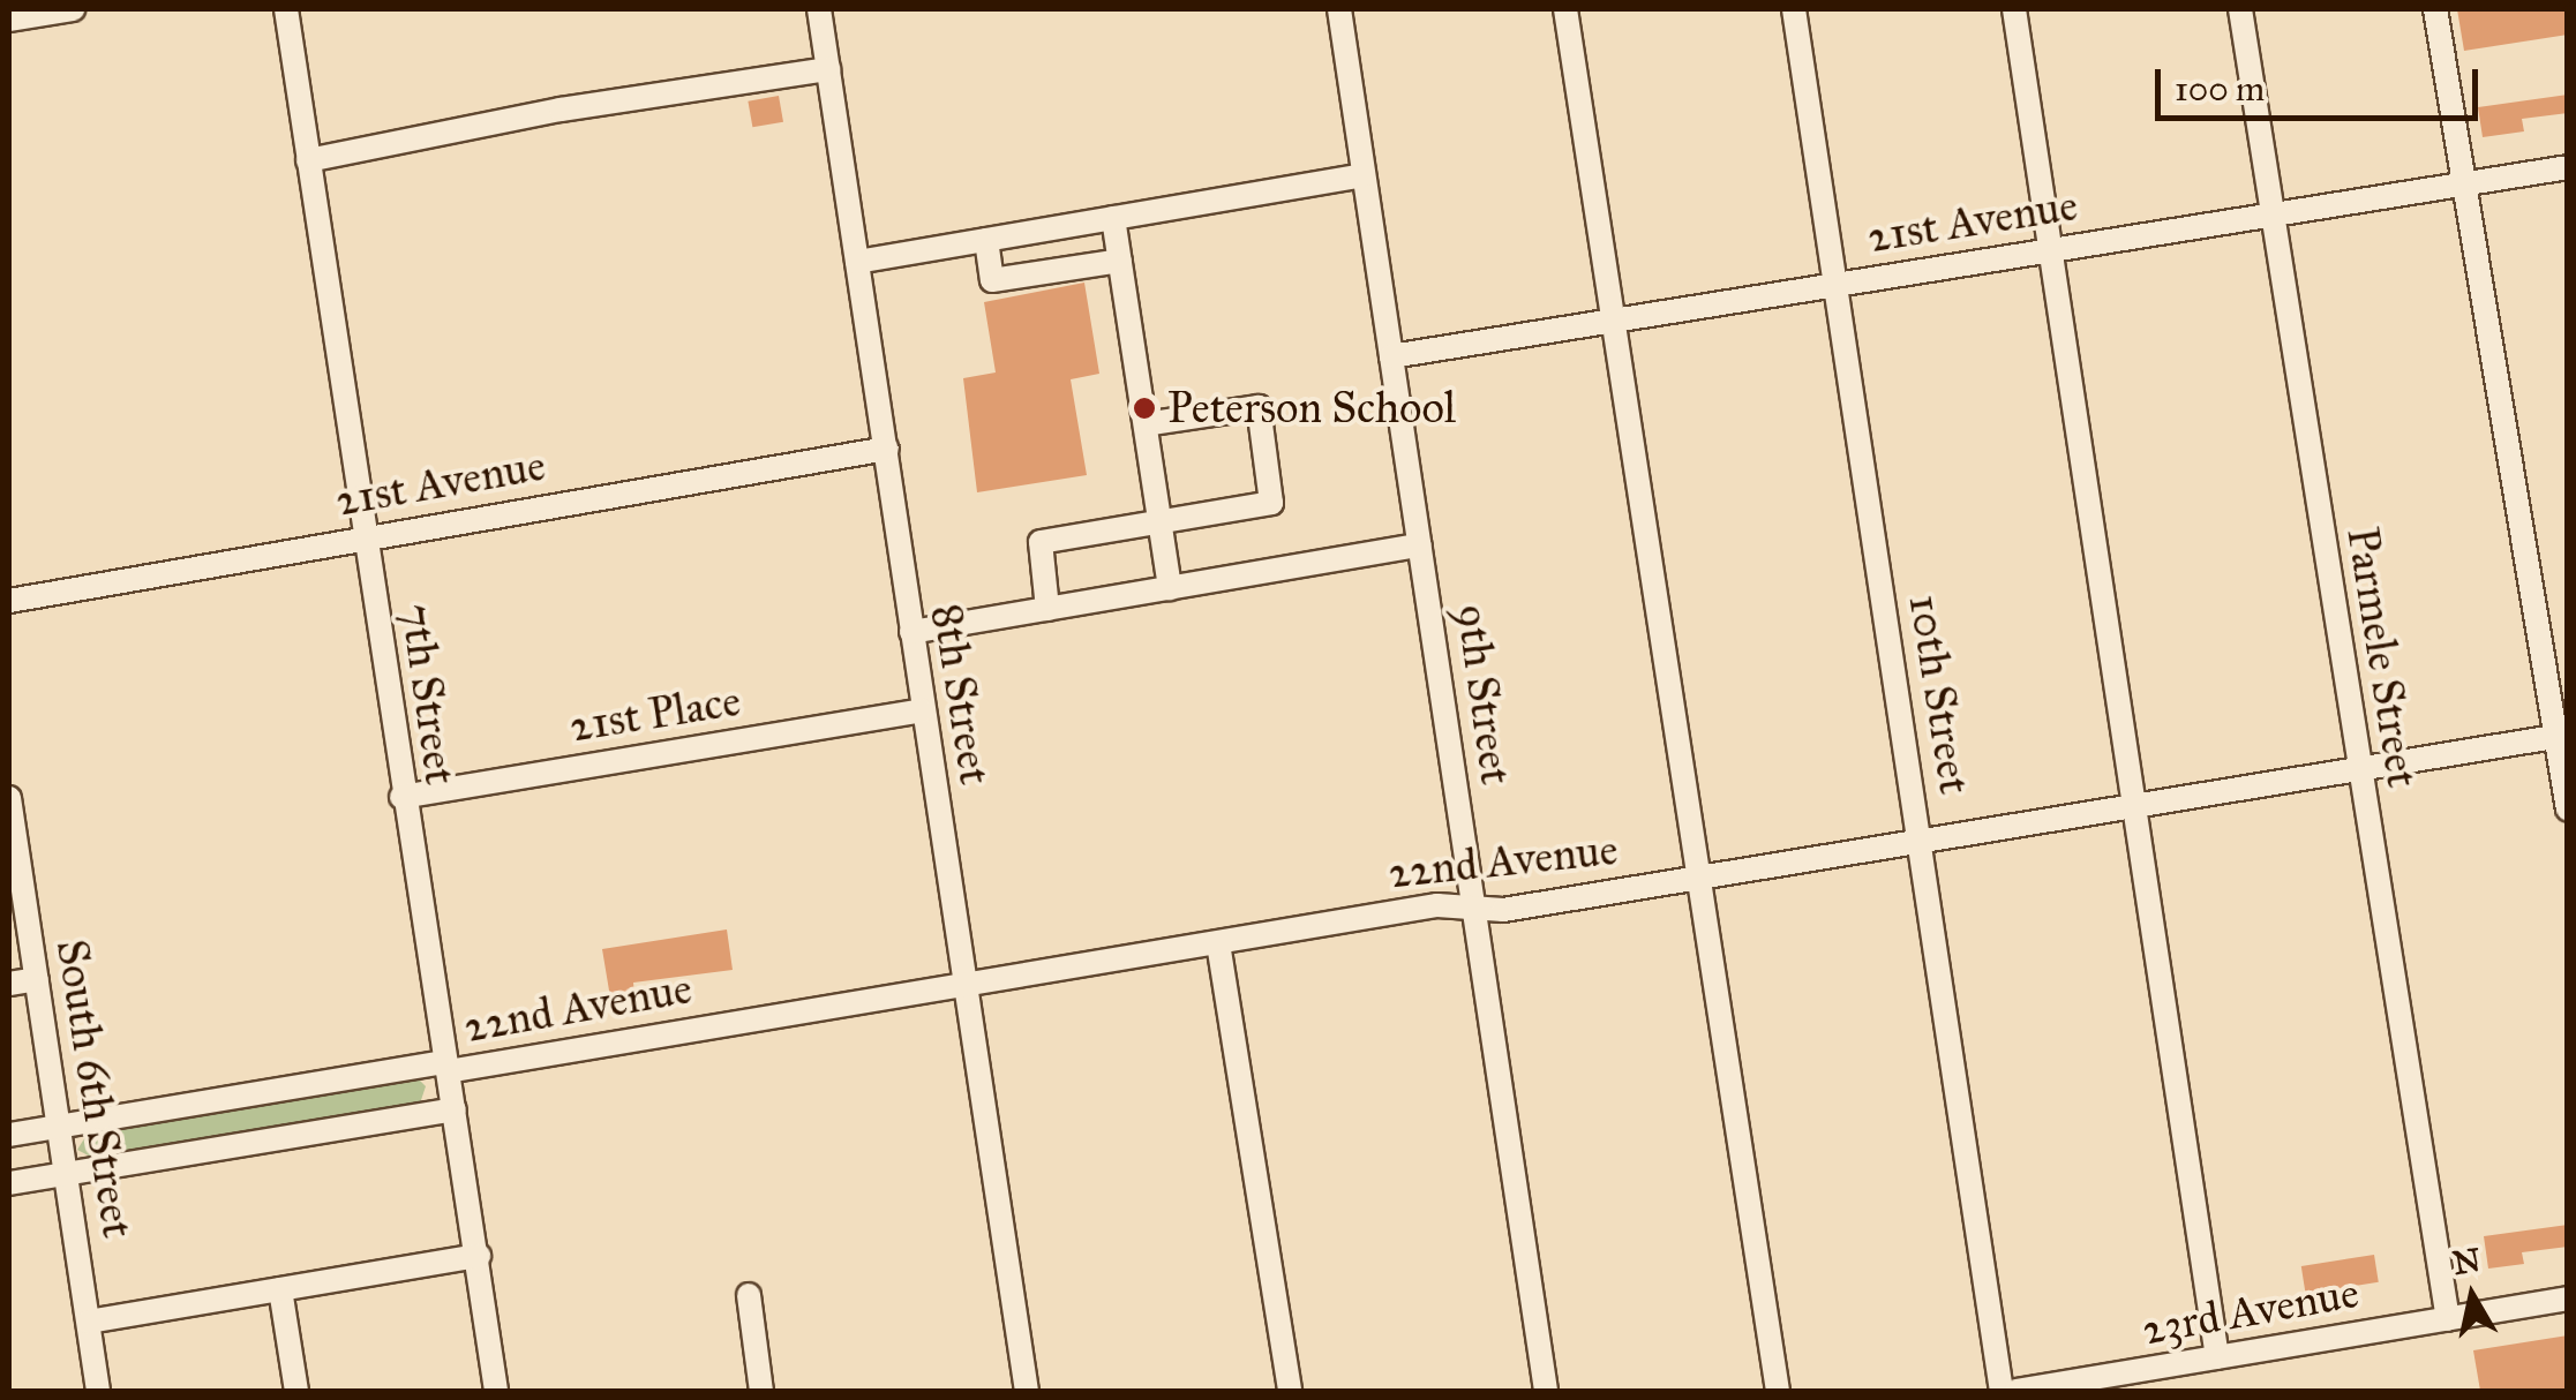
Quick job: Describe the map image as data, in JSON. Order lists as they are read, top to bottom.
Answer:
{
  "streets": {
    "street": [
      "21st Avenue",
      "Parmele Street",
      "7th Street",
      "8th Street",
      "9th Street",
      "10th Street",
      "21st Place",
      "22nd Avenue",
      "South 6th Street",
      "23rd Avenue"
    ]
  },
  "crossings": [
    ["21st Avenue", "Parmele Street"],
    ["21st Avenue", "7th Street"],
    ["21st Avenue", "8th Street"],
    ["21st Avenue", "9th Street"],
    ["21st Avenue", "10th Street"],
    ["Parmele Street", "22nd Avenue"],
    ["Parmele Street", "23rd Avenue"],
    ["7th Street", "21st Place"],
    ["7th Street", "22nd Avenue"],
    ["8th Street", "21st Place"],
    ["8th Street", "22nd Avenue"],
    ["9th Street", "22nd Avenue"],
    ["10th Street", "22nd Avenue"],
    ["22nd Avenue", "South 6th Street"]
  ],
  "places": ["Peterson School"],
  "scale_bar": "100 m",
  "north": "top"
}
